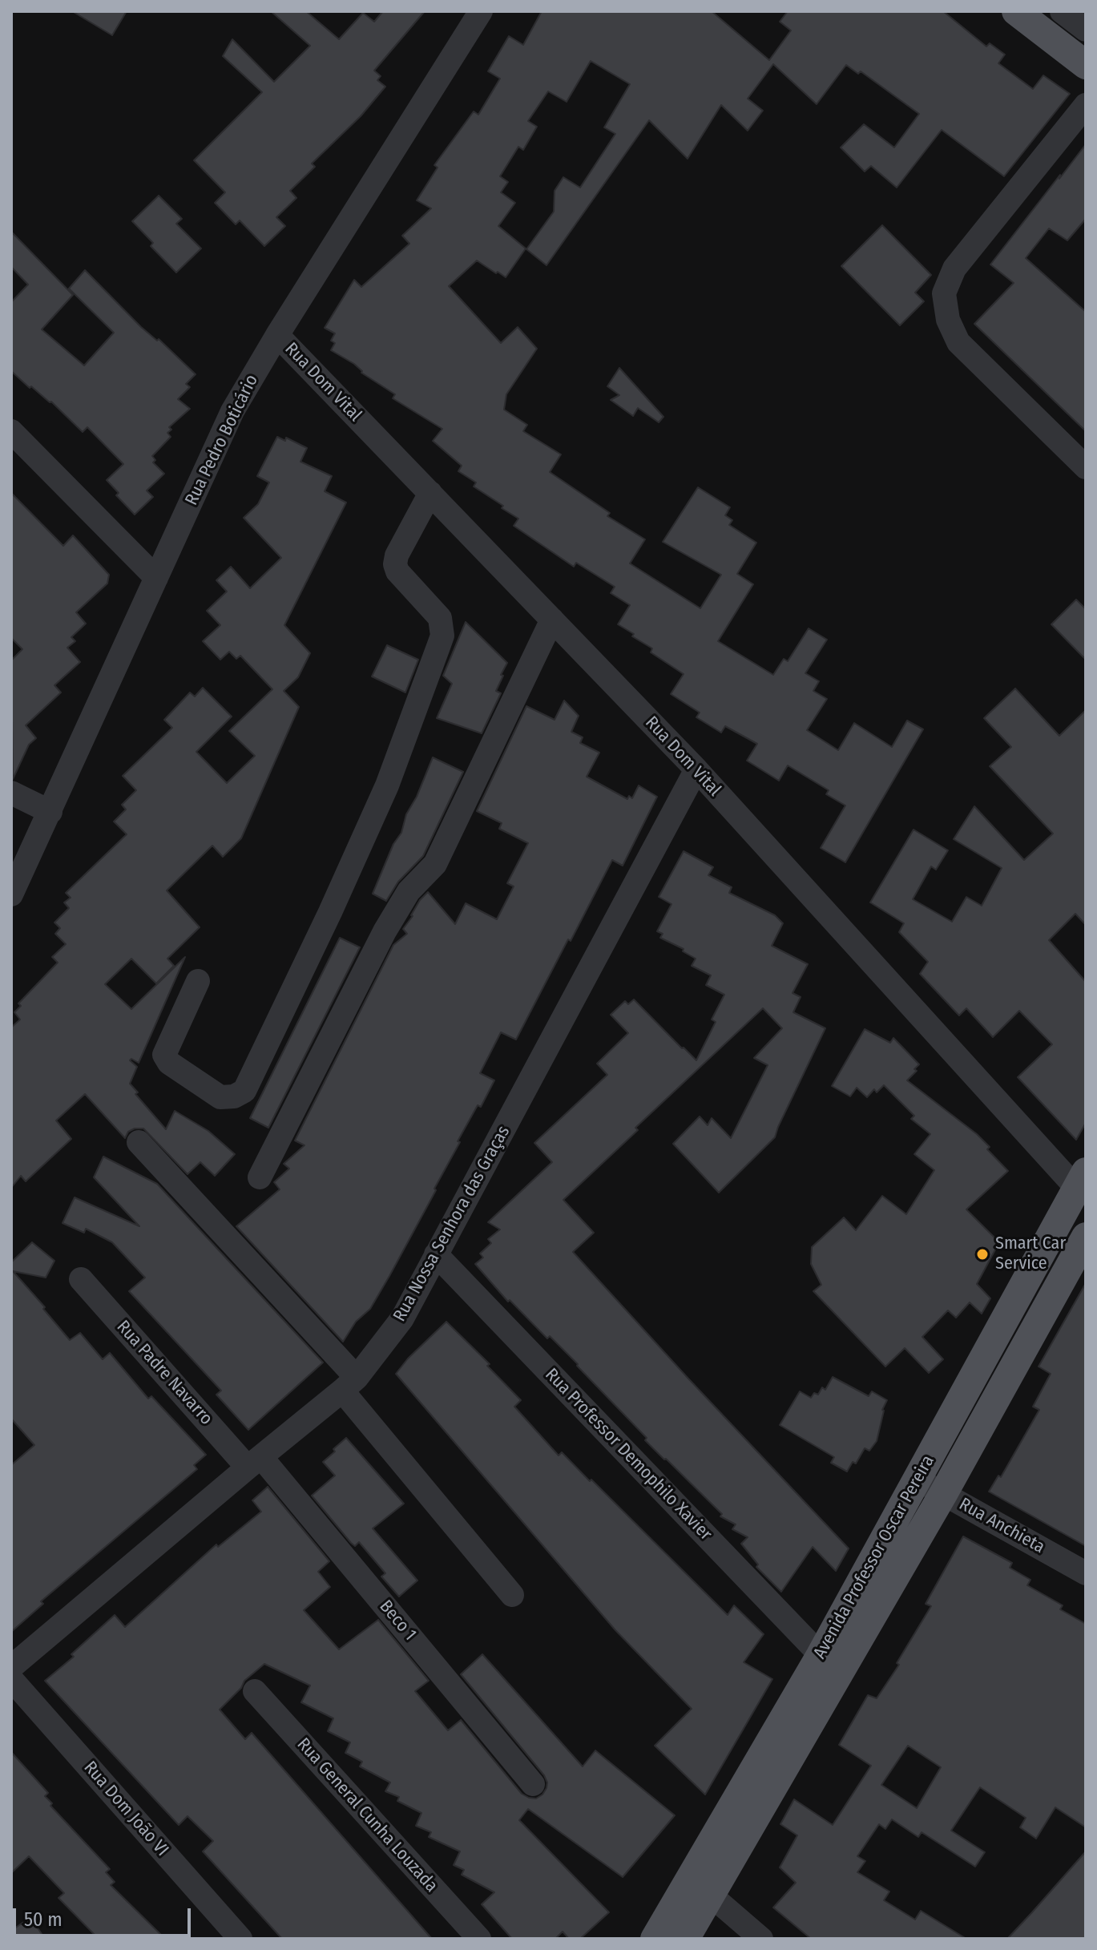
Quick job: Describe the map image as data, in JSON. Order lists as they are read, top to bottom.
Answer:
{
  "streets": {
    "main road": ["Avenida Professor Oscar Pereira"],
    "street": [
      "Rua Dom Vital",
      "Rua Pedro Boticário",
      "Rua Nossa Senhora das Graças",
      "Rua Padre Navarro",
      "Rua Professor Demophilo Xavier",
      "Rua Anchieta",
      "Beco 1",
      "Rua Dom João VI",
      "Rua General Cunha Louzada"
    ]
  },
  "crossings": [
    ["Rua Dom Vital", "Rua Pedro Boticário"],
    ["Rua Dom Vital", "Rua Nossa Senhora das Graças"],
    ["Rua Dom Vital", "Avenida Professor Oscar Pereira"],
    ["Rua Nossa Senhora das Graças", "Rua Padre Navarro"],
    ["Rua Nossa Senhora das Graças", "Rua Professor Demophilo Xavier"],
    ["Rua Nossa Senhora das Graças", "Beco 1"],
    ["Rua Padre Navarro", "Beco 1"],
    ["Rua Professor Demophilo Xavier", "Avenida Professor Oscar Pereira"],
    ["Rua Anchieta", "Avenida Professor Oscar Pereira"]
  ],
  "places": ["Smart Car Service"],
  "scale_bar": "50 m"
}
